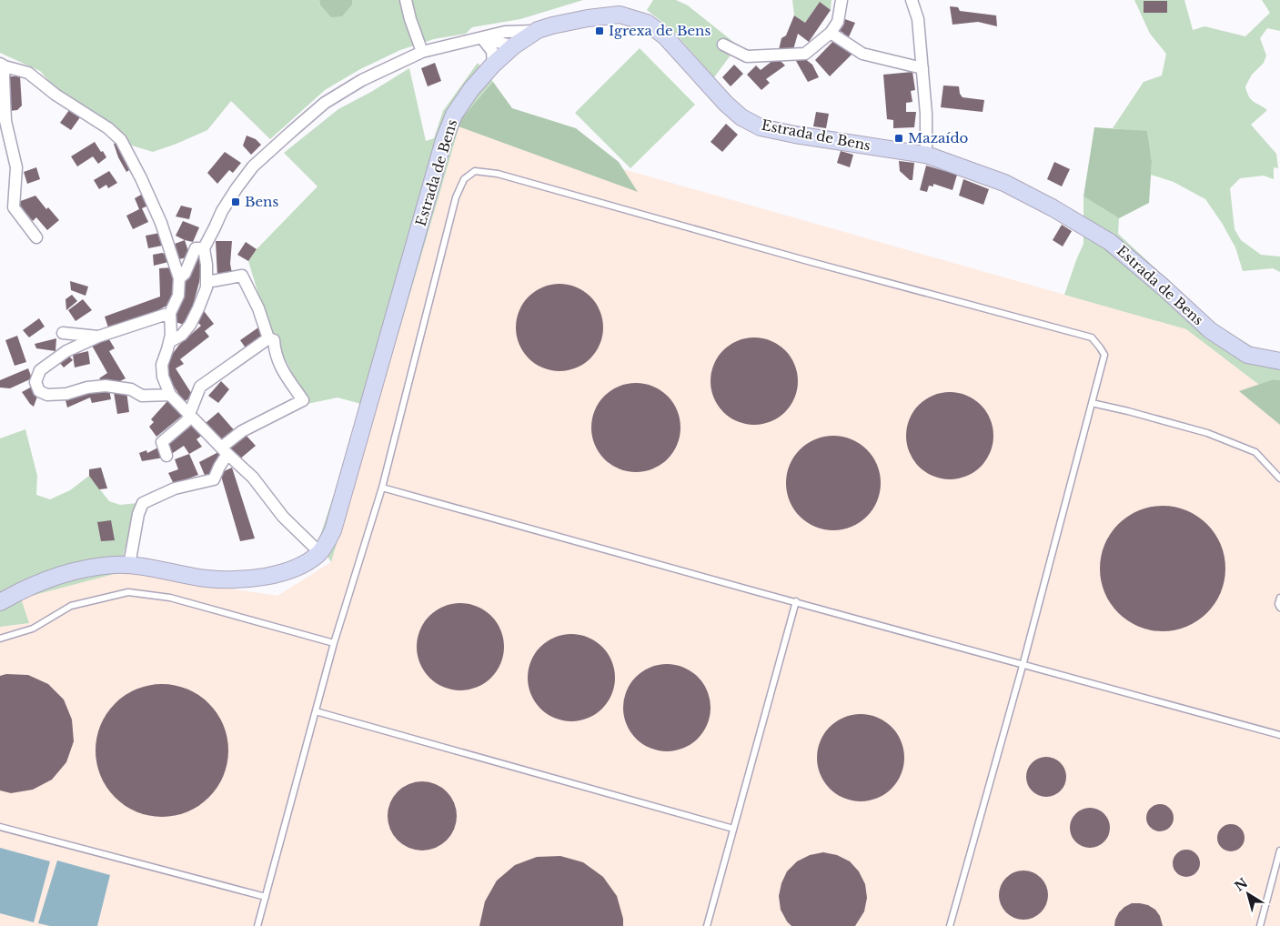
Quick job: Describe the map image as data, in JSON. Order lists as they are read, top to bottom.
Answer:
{
  "streets": {
    "street": ["Estrada de Bens"]
  },
  "places": {
    "transit": ["Igrexa de Bens", "Mazaído", "Bens"]
  },
  "north": "top left"
}
